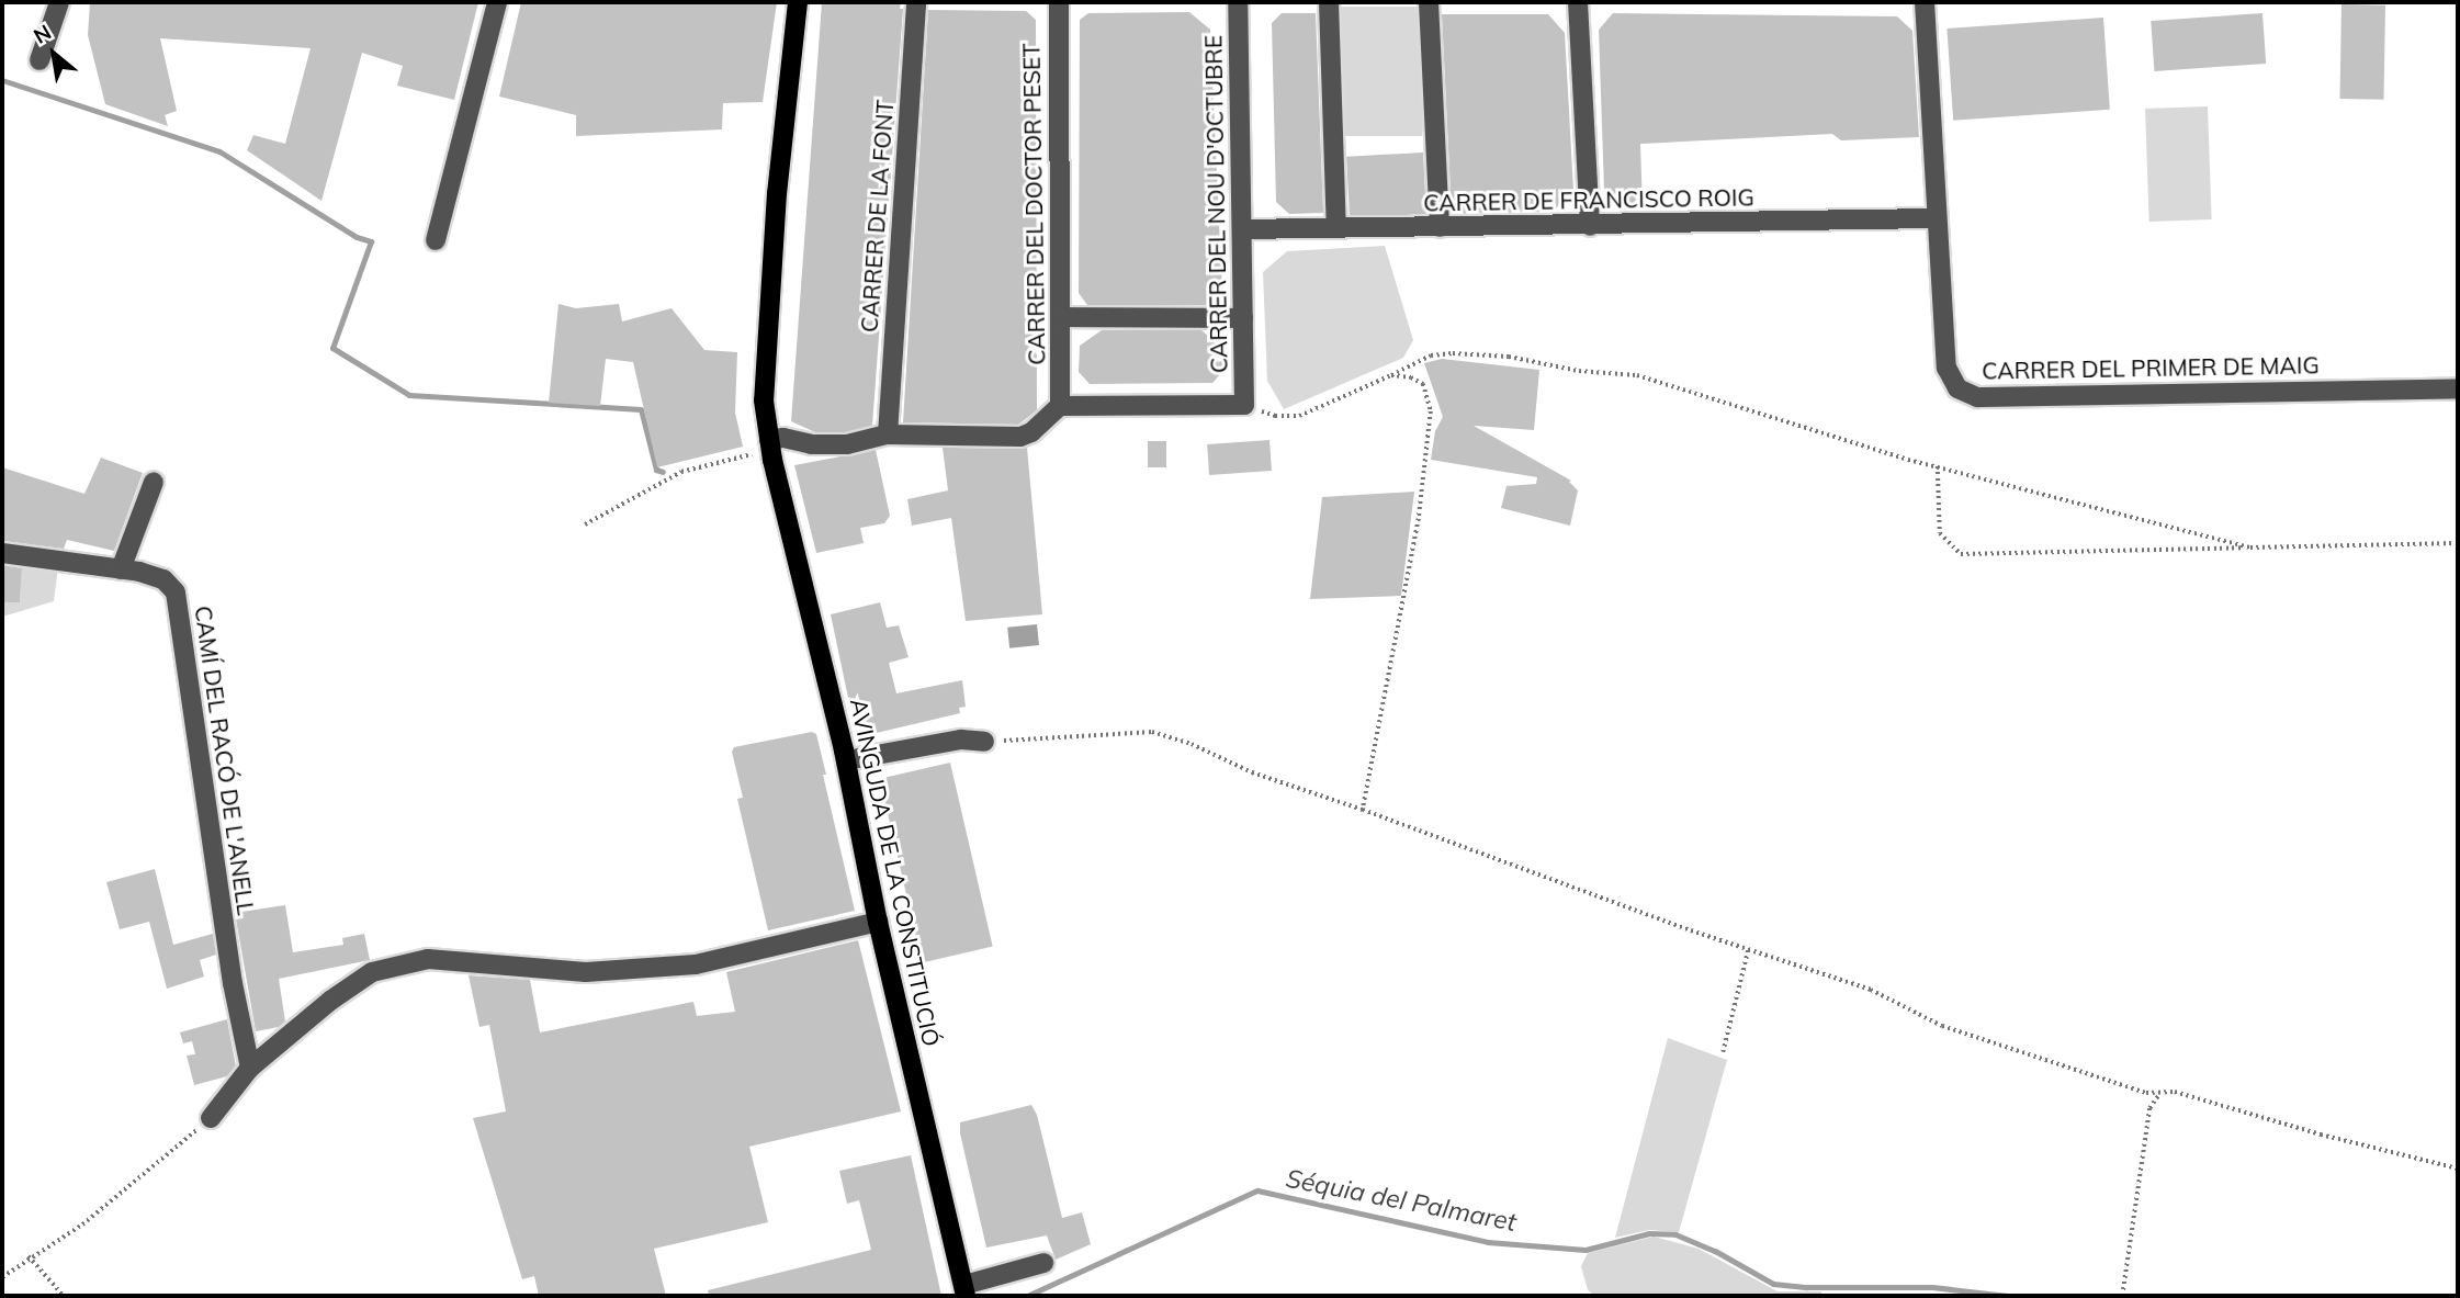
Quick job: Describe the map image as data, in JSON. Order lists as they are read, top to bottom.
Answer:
{
  "streets": {
    "main road": ["AVINGUDA DE LA CONSTITUCIÓ"],
    "street": [
      "CARRER DE FRANCISCO ROIG",
      "CARRER DEL DOCTOR PESET",
      "CARRER DEL NOU D'OCTUBRE",
      "CARRER DE LA FONT",
      "CARRER DEL PRIMER DE MAIG",
      "CAMÍ DEL RACÓ DE L'ANELL"
    ]
  },
  "crossings": [
    ["CARRER DE FRANCISCO ROIG", "CARRER DEL NOU D'OCTUBRE"],
    ["CARRER DE FRANCISCO ROIG", "CARRER DEL PRIMER DE MAIG"]
  ],
  "water": ["Séquia del Palmaret"],
  "north": "top left"
}
